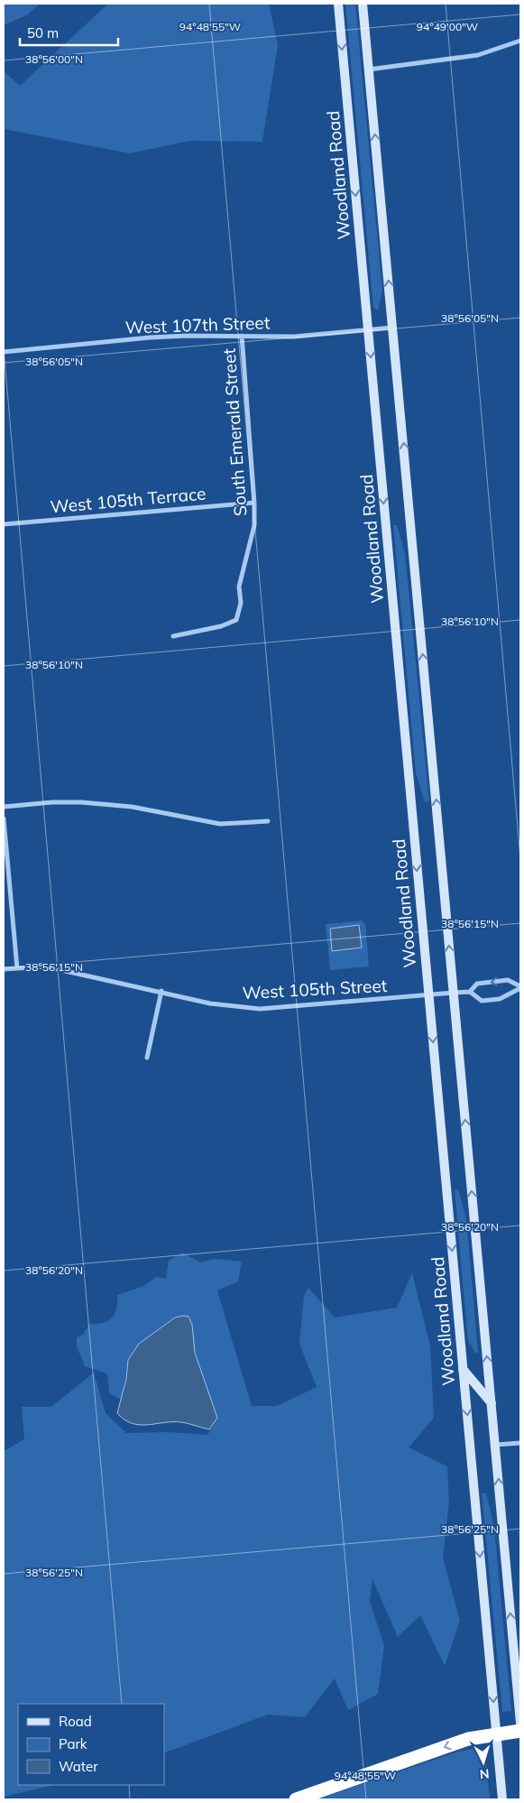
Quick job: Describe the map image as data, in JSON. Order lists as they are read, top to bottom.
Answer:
{
  "streets": {
    "main road": ["Woodland Road"],
    "street": [
      "West 107th Street",
      "South Emerald Street",
      "West 105th Terrace",
      "West 105th Street"
    ]
  },
  "crossings": [
    ["Woodland Road", "West 107th Street"],
    ["Woodland Road", "West 105th Street"],
    ["West 107th Street", "South Emerald Street"],
    ["South Emerald Street", "West 105th Terrace"]
  ],
  "legend": ["Road", "Park", "Water"],
  "scale_bar": "50 m",
  "north": "bottom",
  "coordinates": [
    "94°48'55\"W",
    "94°49'00\"W",
    "38°56'00\"N",
    "38°56'05\"N",
    "38°56'10\"N",
    "38°56'15\"N",
    "38°56'20\"N",
    "38°56'25\"N"
  ]
}
